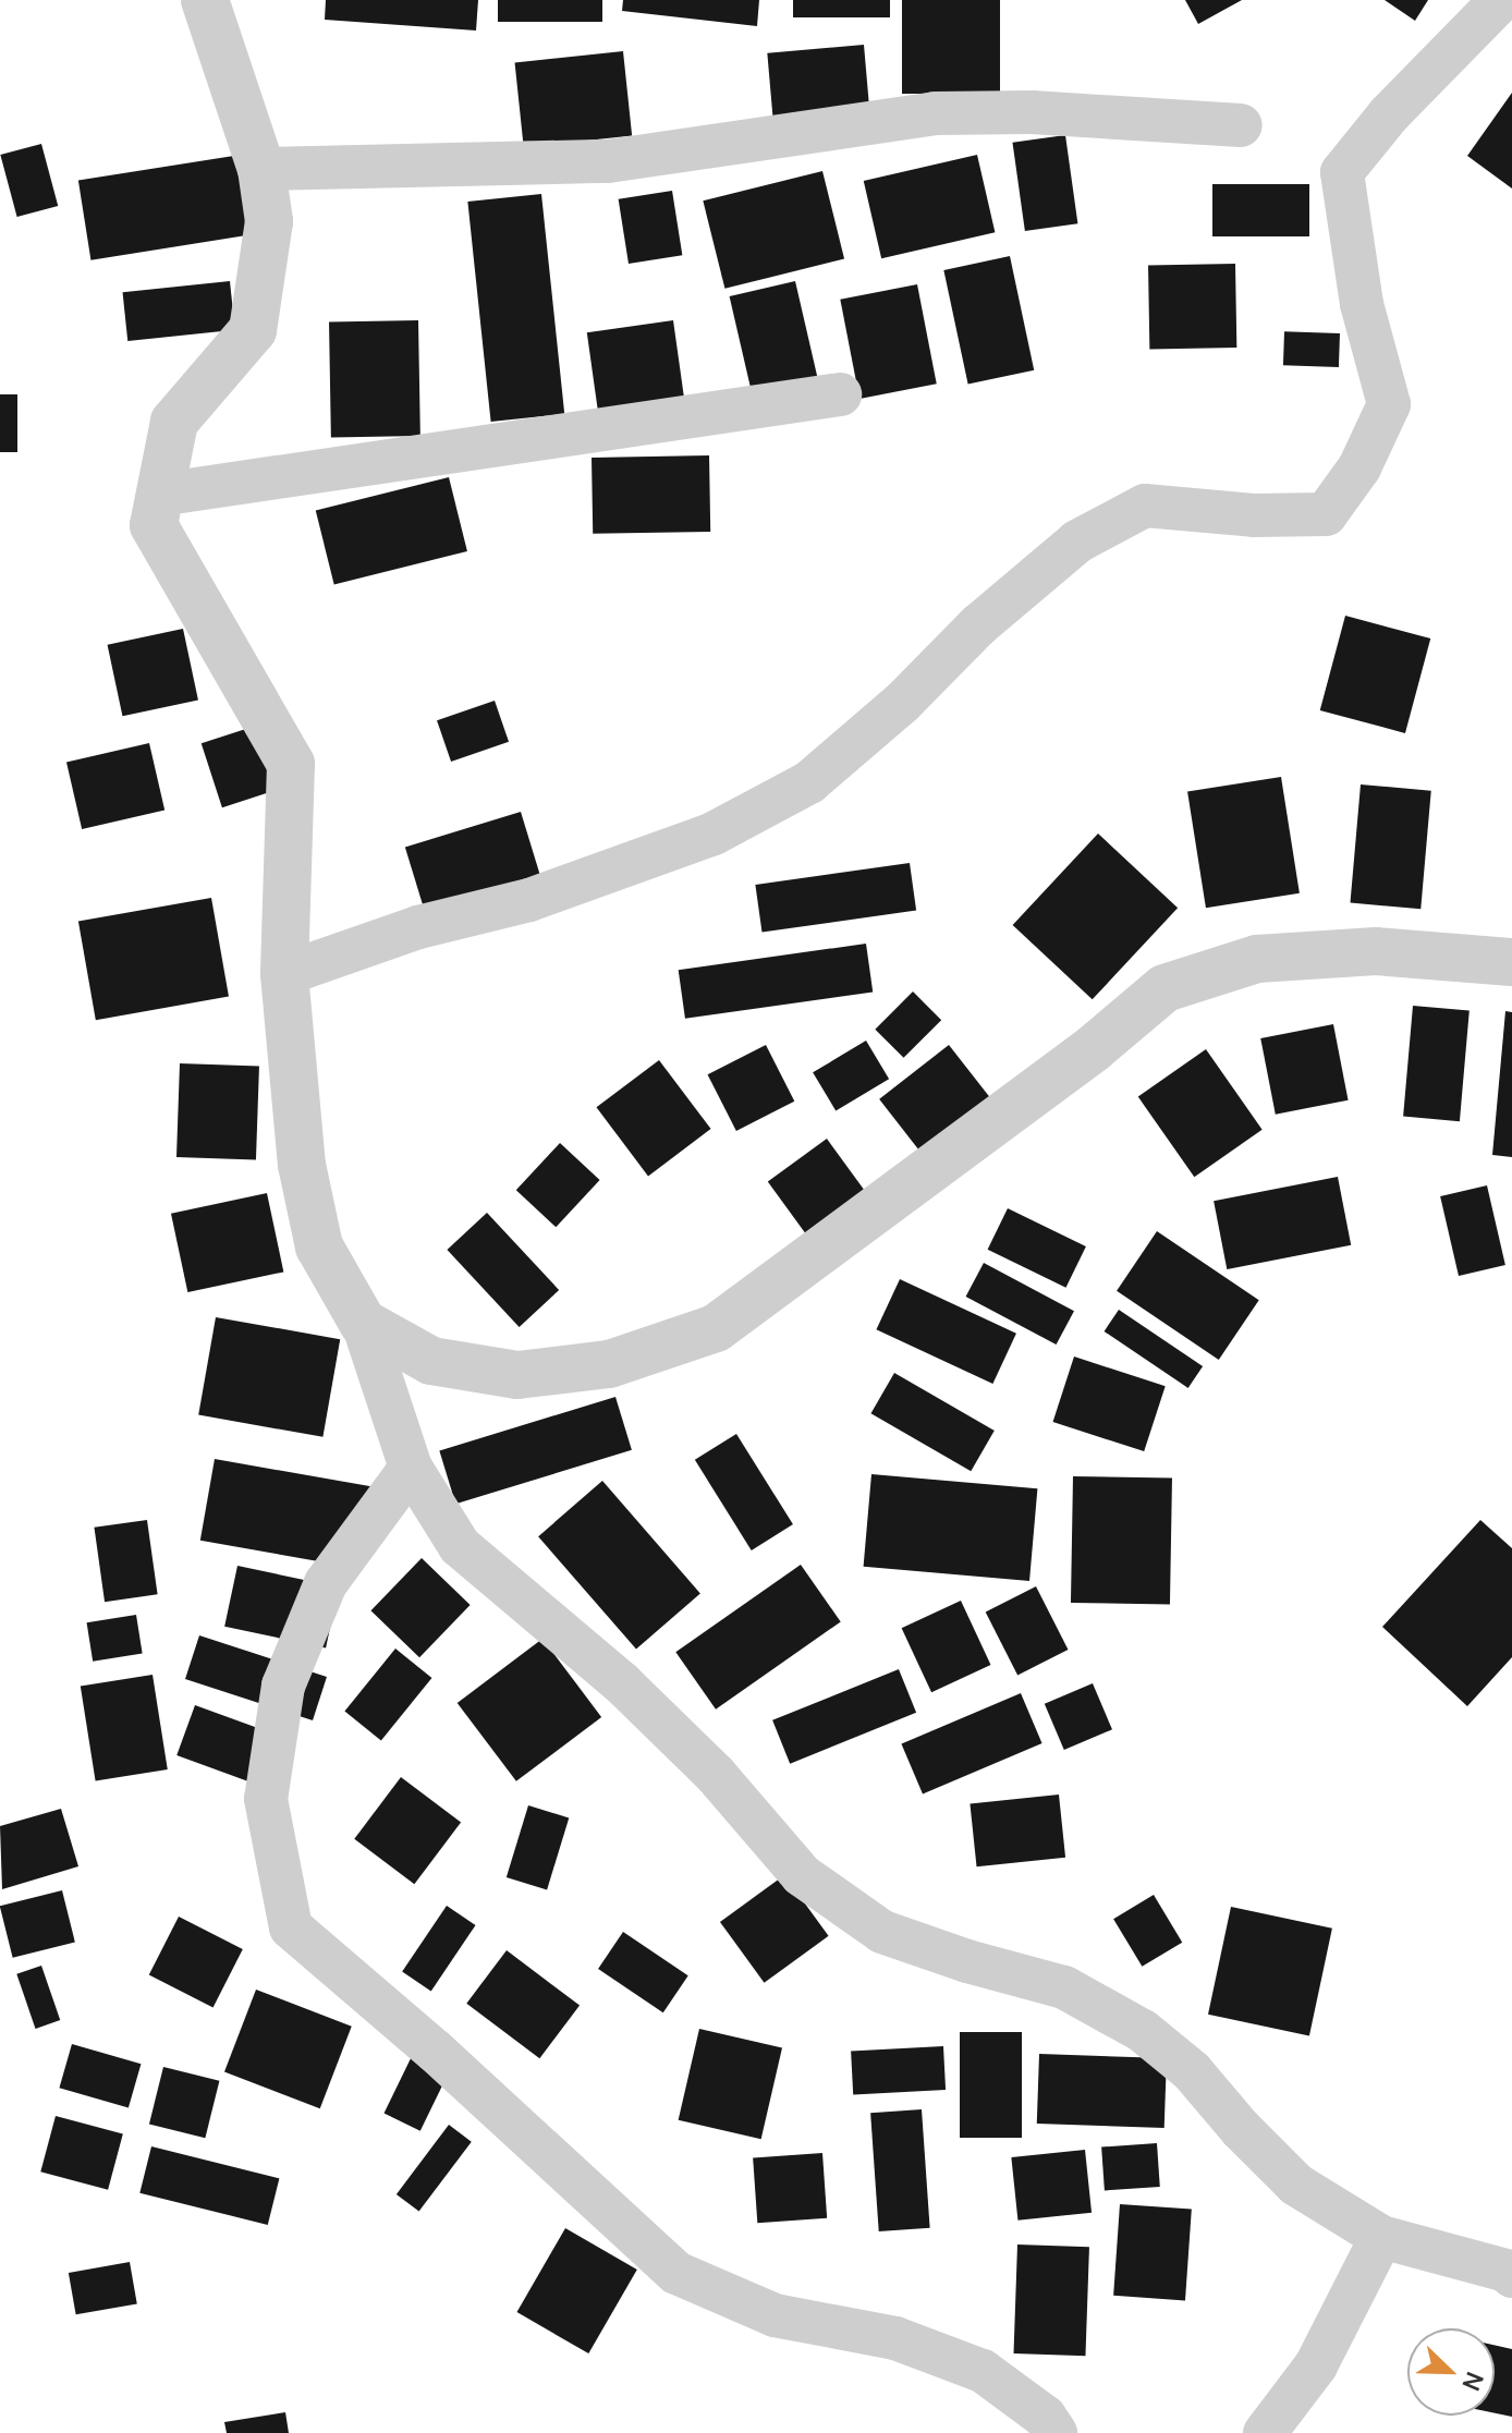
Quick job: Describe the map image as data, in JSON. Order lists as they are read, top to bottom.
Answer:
{
  "north": "bottom right"
}
